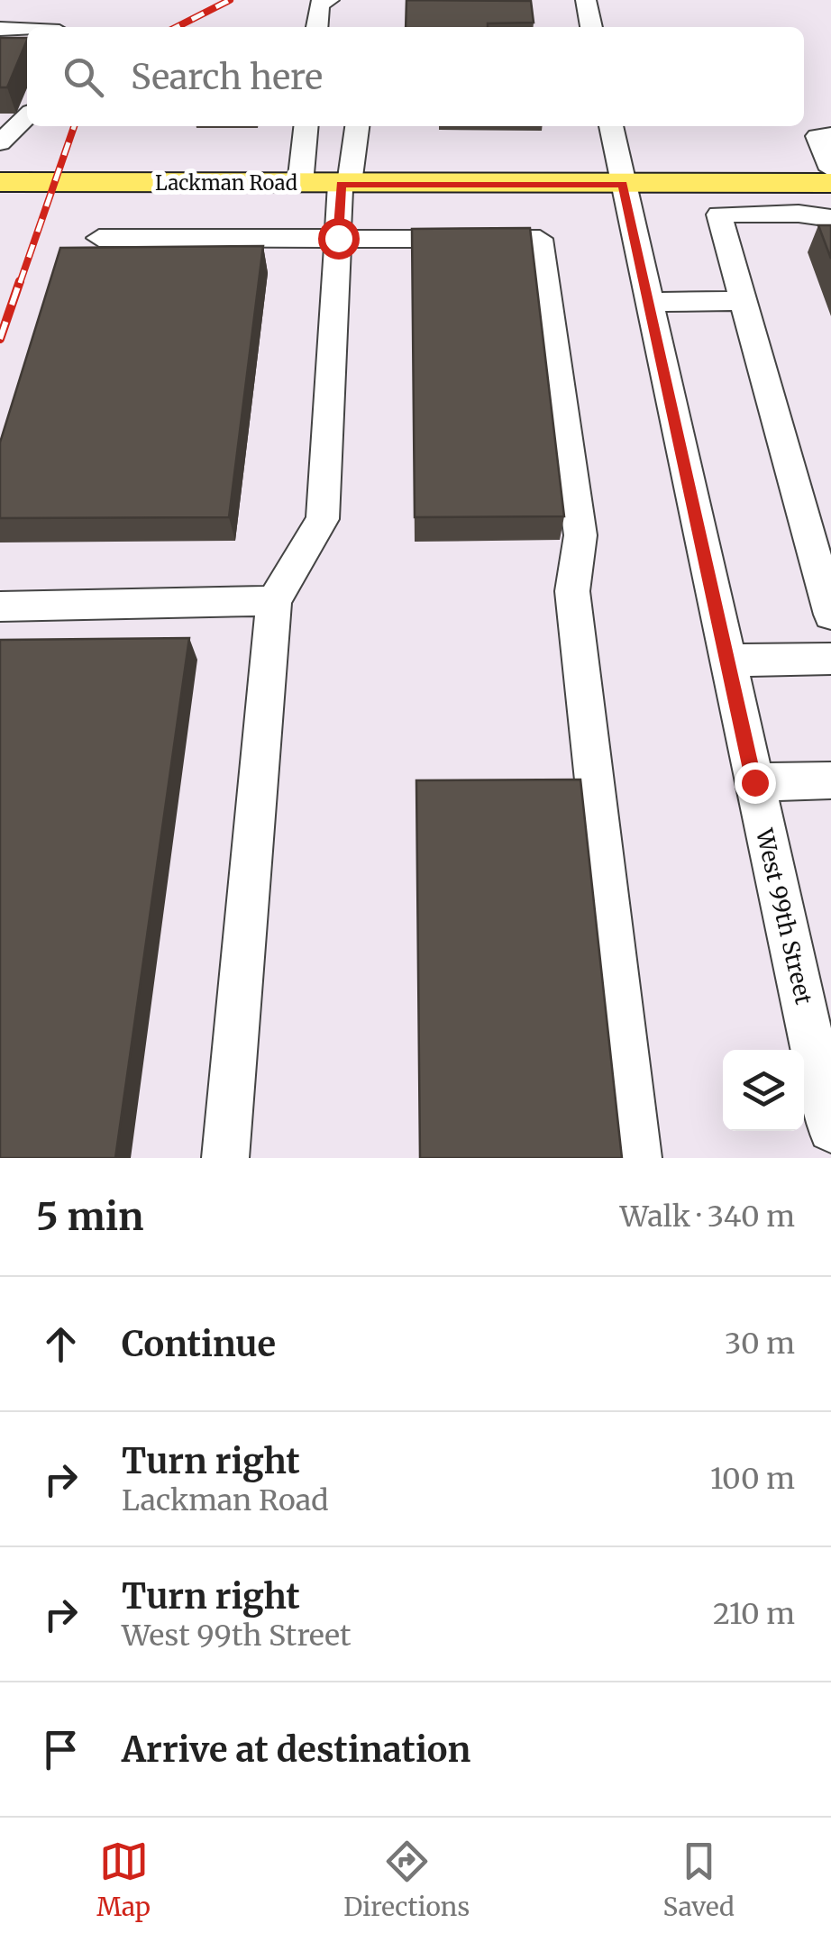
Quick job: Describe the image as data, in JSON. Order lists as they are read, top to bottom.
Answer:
{
  "streets": {
    "main road": ["Lackman Road"],
    "street": ["West 99th Street"]
  },
  "crossings": [
    ["Lackman Road", "West 99th Street"]
  ],
  "page": {
    "search": "Search here",
    "heading": ["5 min", "Walk · 340 m"],
    "list": [
      ["Continue", "30 m"],
      ["Turn right", "Lackman Road", "100 m"],
      ["Turn right", "West 99th Street", "210 m"],
      "Arrive at destination"
    ],
    "nav": ["Map", "Directions", "Saved"]
  }
}
